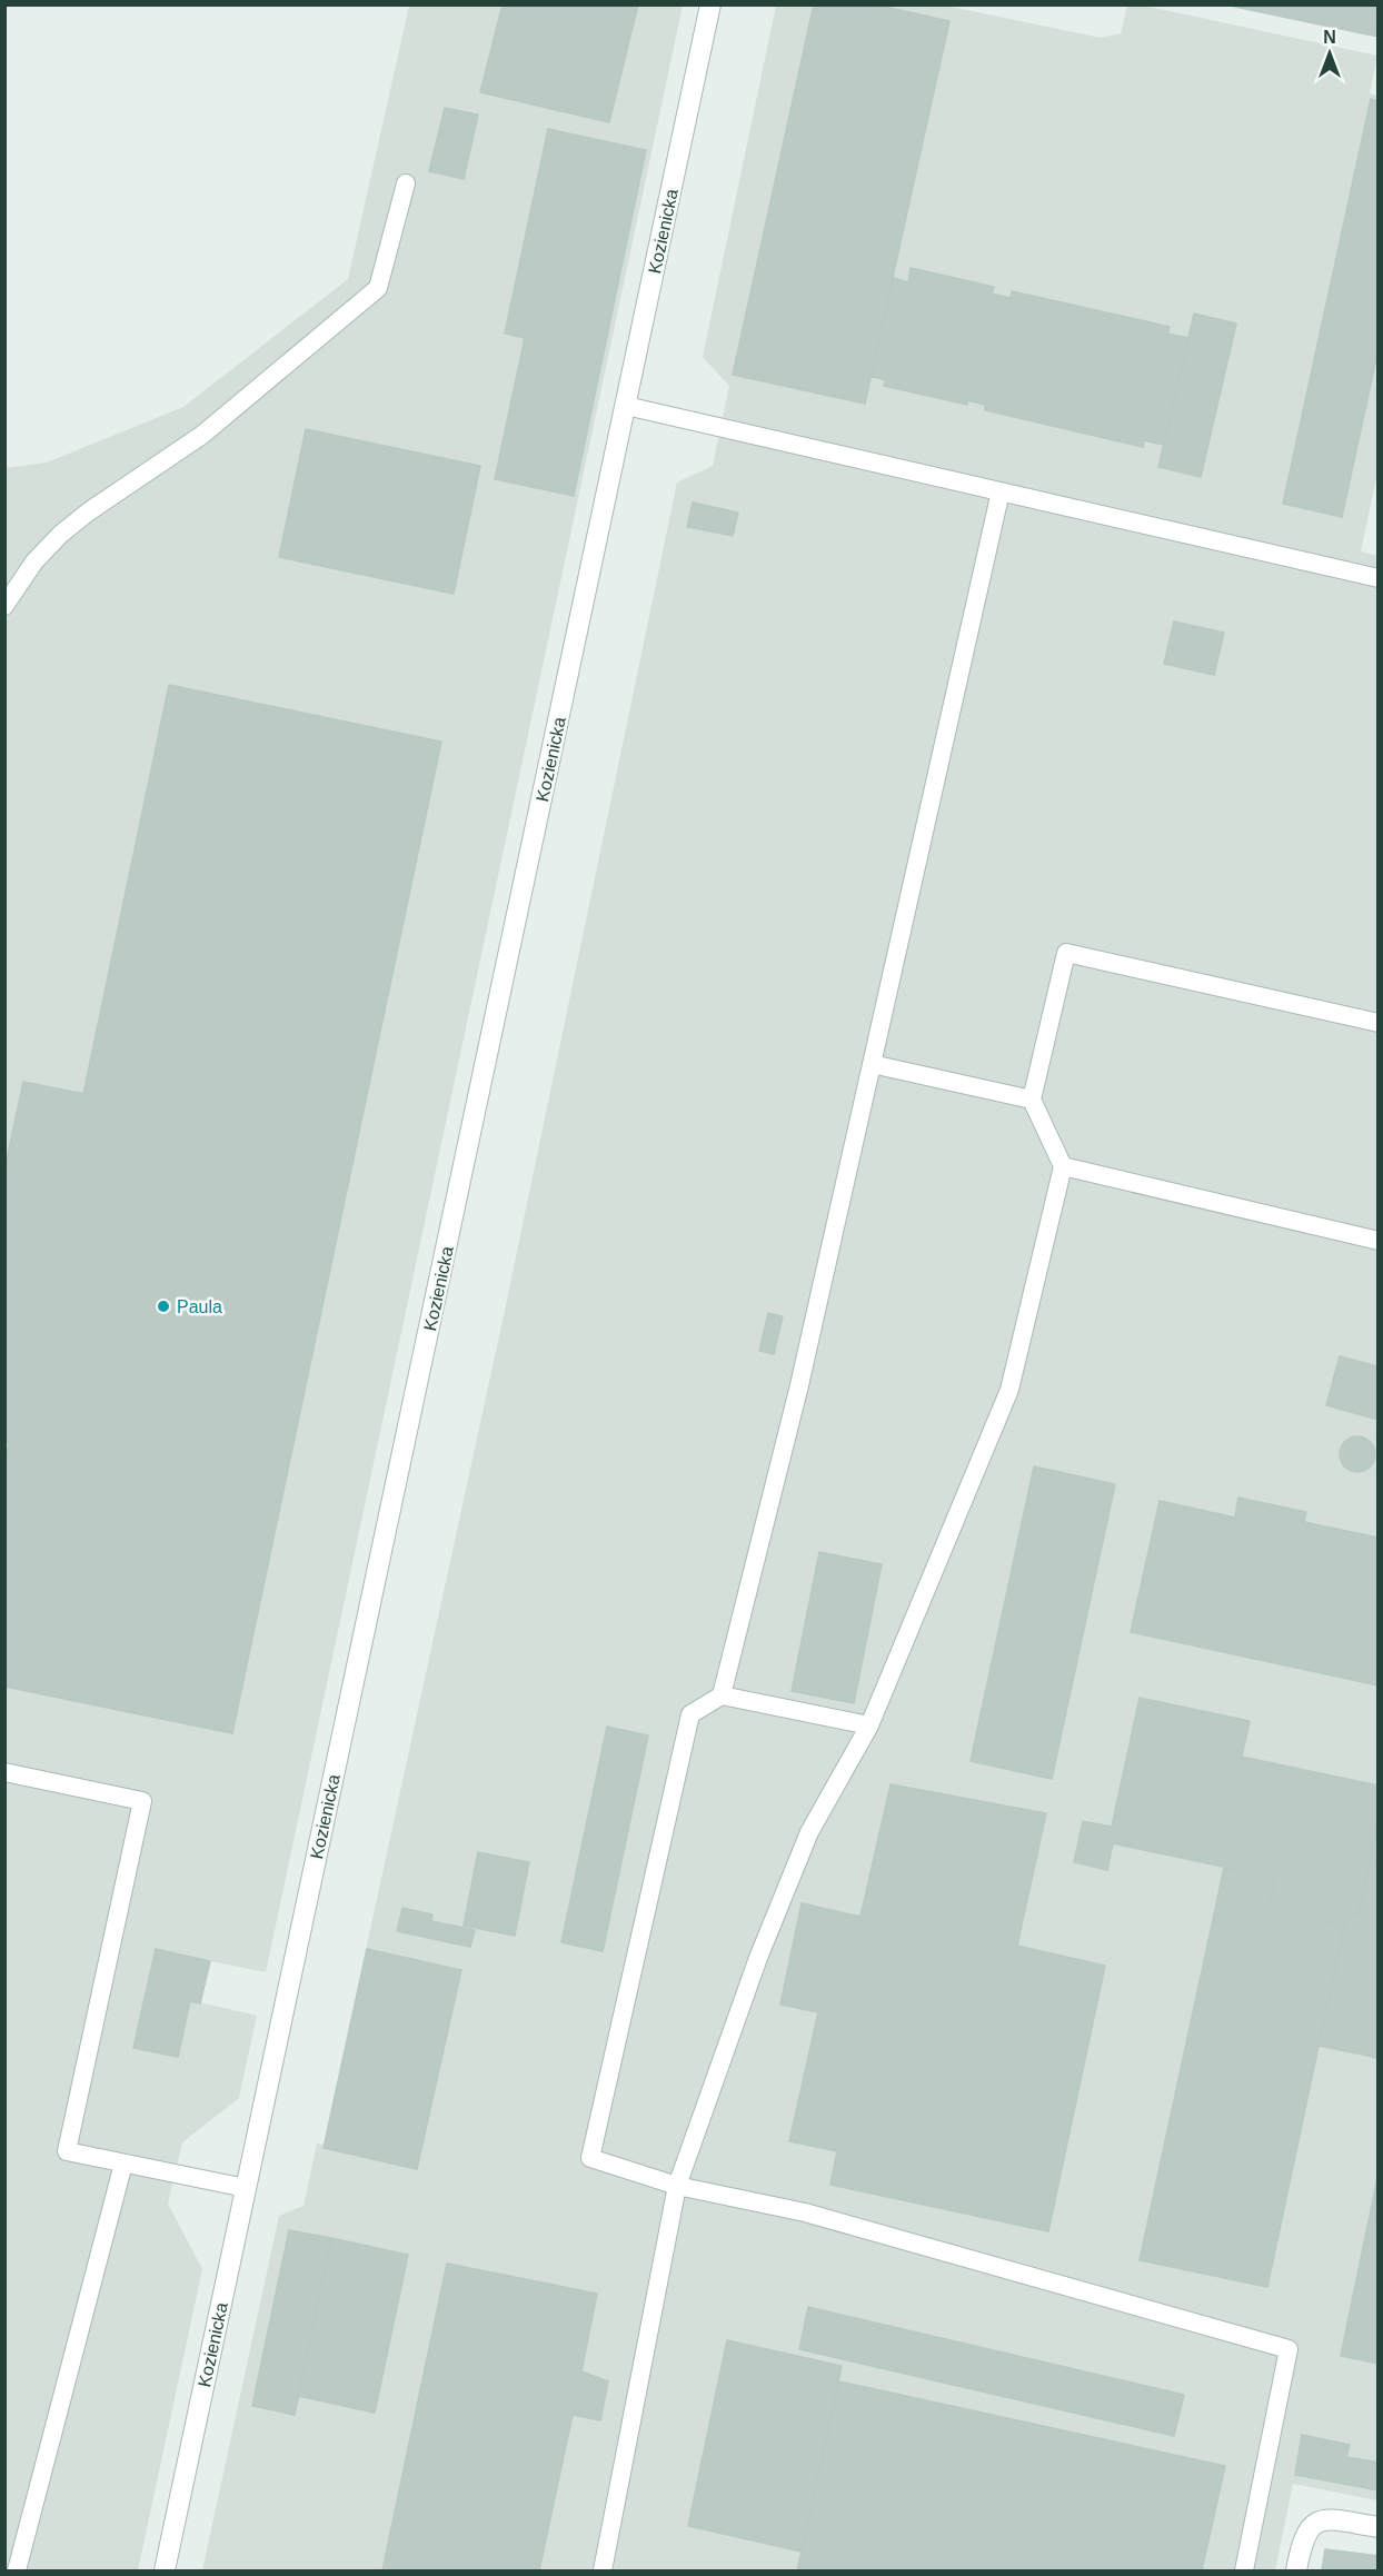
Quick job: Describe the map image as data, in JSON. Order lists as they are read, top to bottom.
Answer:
{
  "streets": {
    "street": ["Kozienicka"]
  },
  "places": ["Paula"],
  "north": "top"
}
